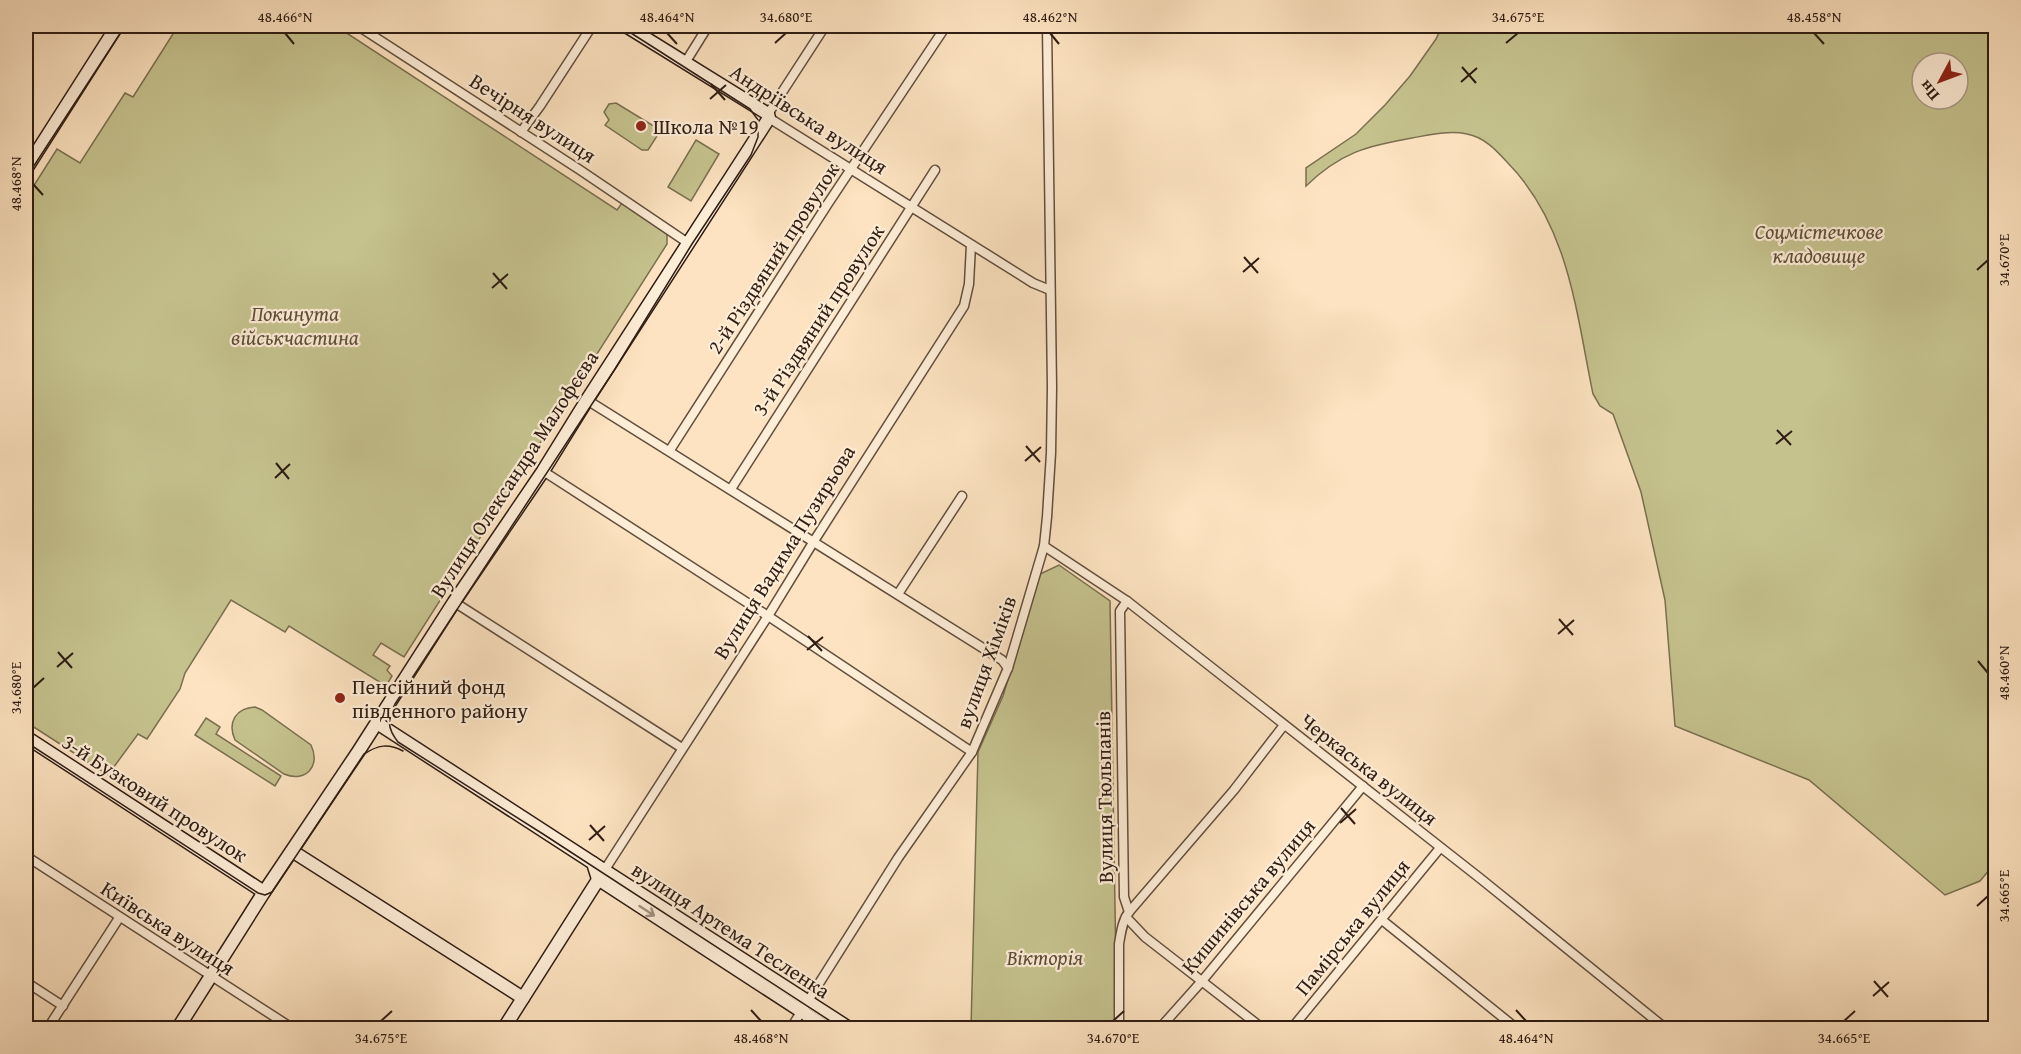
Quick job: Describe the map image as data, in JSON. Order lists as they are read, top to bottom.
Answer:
{
  "streets": {
    "street": [
      "Вечірня вулиця",
      "Андріївська вулиця",
      "2-й Різдвяний провулок",
      "3-й Різдвяний провулок",
      "Вулиця Олександра Малофєєва",
      "Вулиця Вадима Пузирьова",
      "вулиця Хіміків",
      "Черкаська вулиця",
      "Вулиця Тюльпанів",
      "3-й Бузковий провулок",
      "Кишинівська вулиця",
      "Памірська вулиця",
      "Київська вулиця",
      "вулиця Артема Тесленка"
    ]
  },
  "crossings": [
    ["Вечірня вулиця", "Вулиця Олександра Малофєєва"],
    ["Андріївська вулиця", "2-й Різдвяний провулок"],
    ["Андріївська вулиця", "3-й Різдвяний провулок"],
    ["Андріївська вулиця", "Вулиця Олександра Малофєєва"],
    ["Андріївська вулиця", "Вулиця Вадима Пузирьова"],
    ["Андріївська вулиця", "вулиця Хіміків"],
    ["Вулиця Вадима Пузирьова", "вулиця Артема Тесленка"],
    ["вулиця Хіміків", "Черкаська вулиця"],
    ["вулиця Хіміків", "вулиця Артема Тесленка"],
    ["Черкаська вулиця", "Вулиця Тюльпанів"],
    ["Черкаська вулиця", "Кишинівська вулиця"],
    ["Черкаська вулиця", "Памірська вулиця"]
  ],
  "parks": ["Соцмістечкове кладовище", "Покинута військчастина", "Вікторія"],
  "places": ["Школа №19", "Пенсійний фонд південного району"],
  "north": "bottom left",
  "coordinates": [
    "48.466°N",
    "48.464°N",
    "34.680°E",
    "48.462°N",
    "34.675°E",
    "48.458°N",
    "48.468°N",
    "34.670°E",
    "48.460°N",
    "34.665°E"
  ]
}
